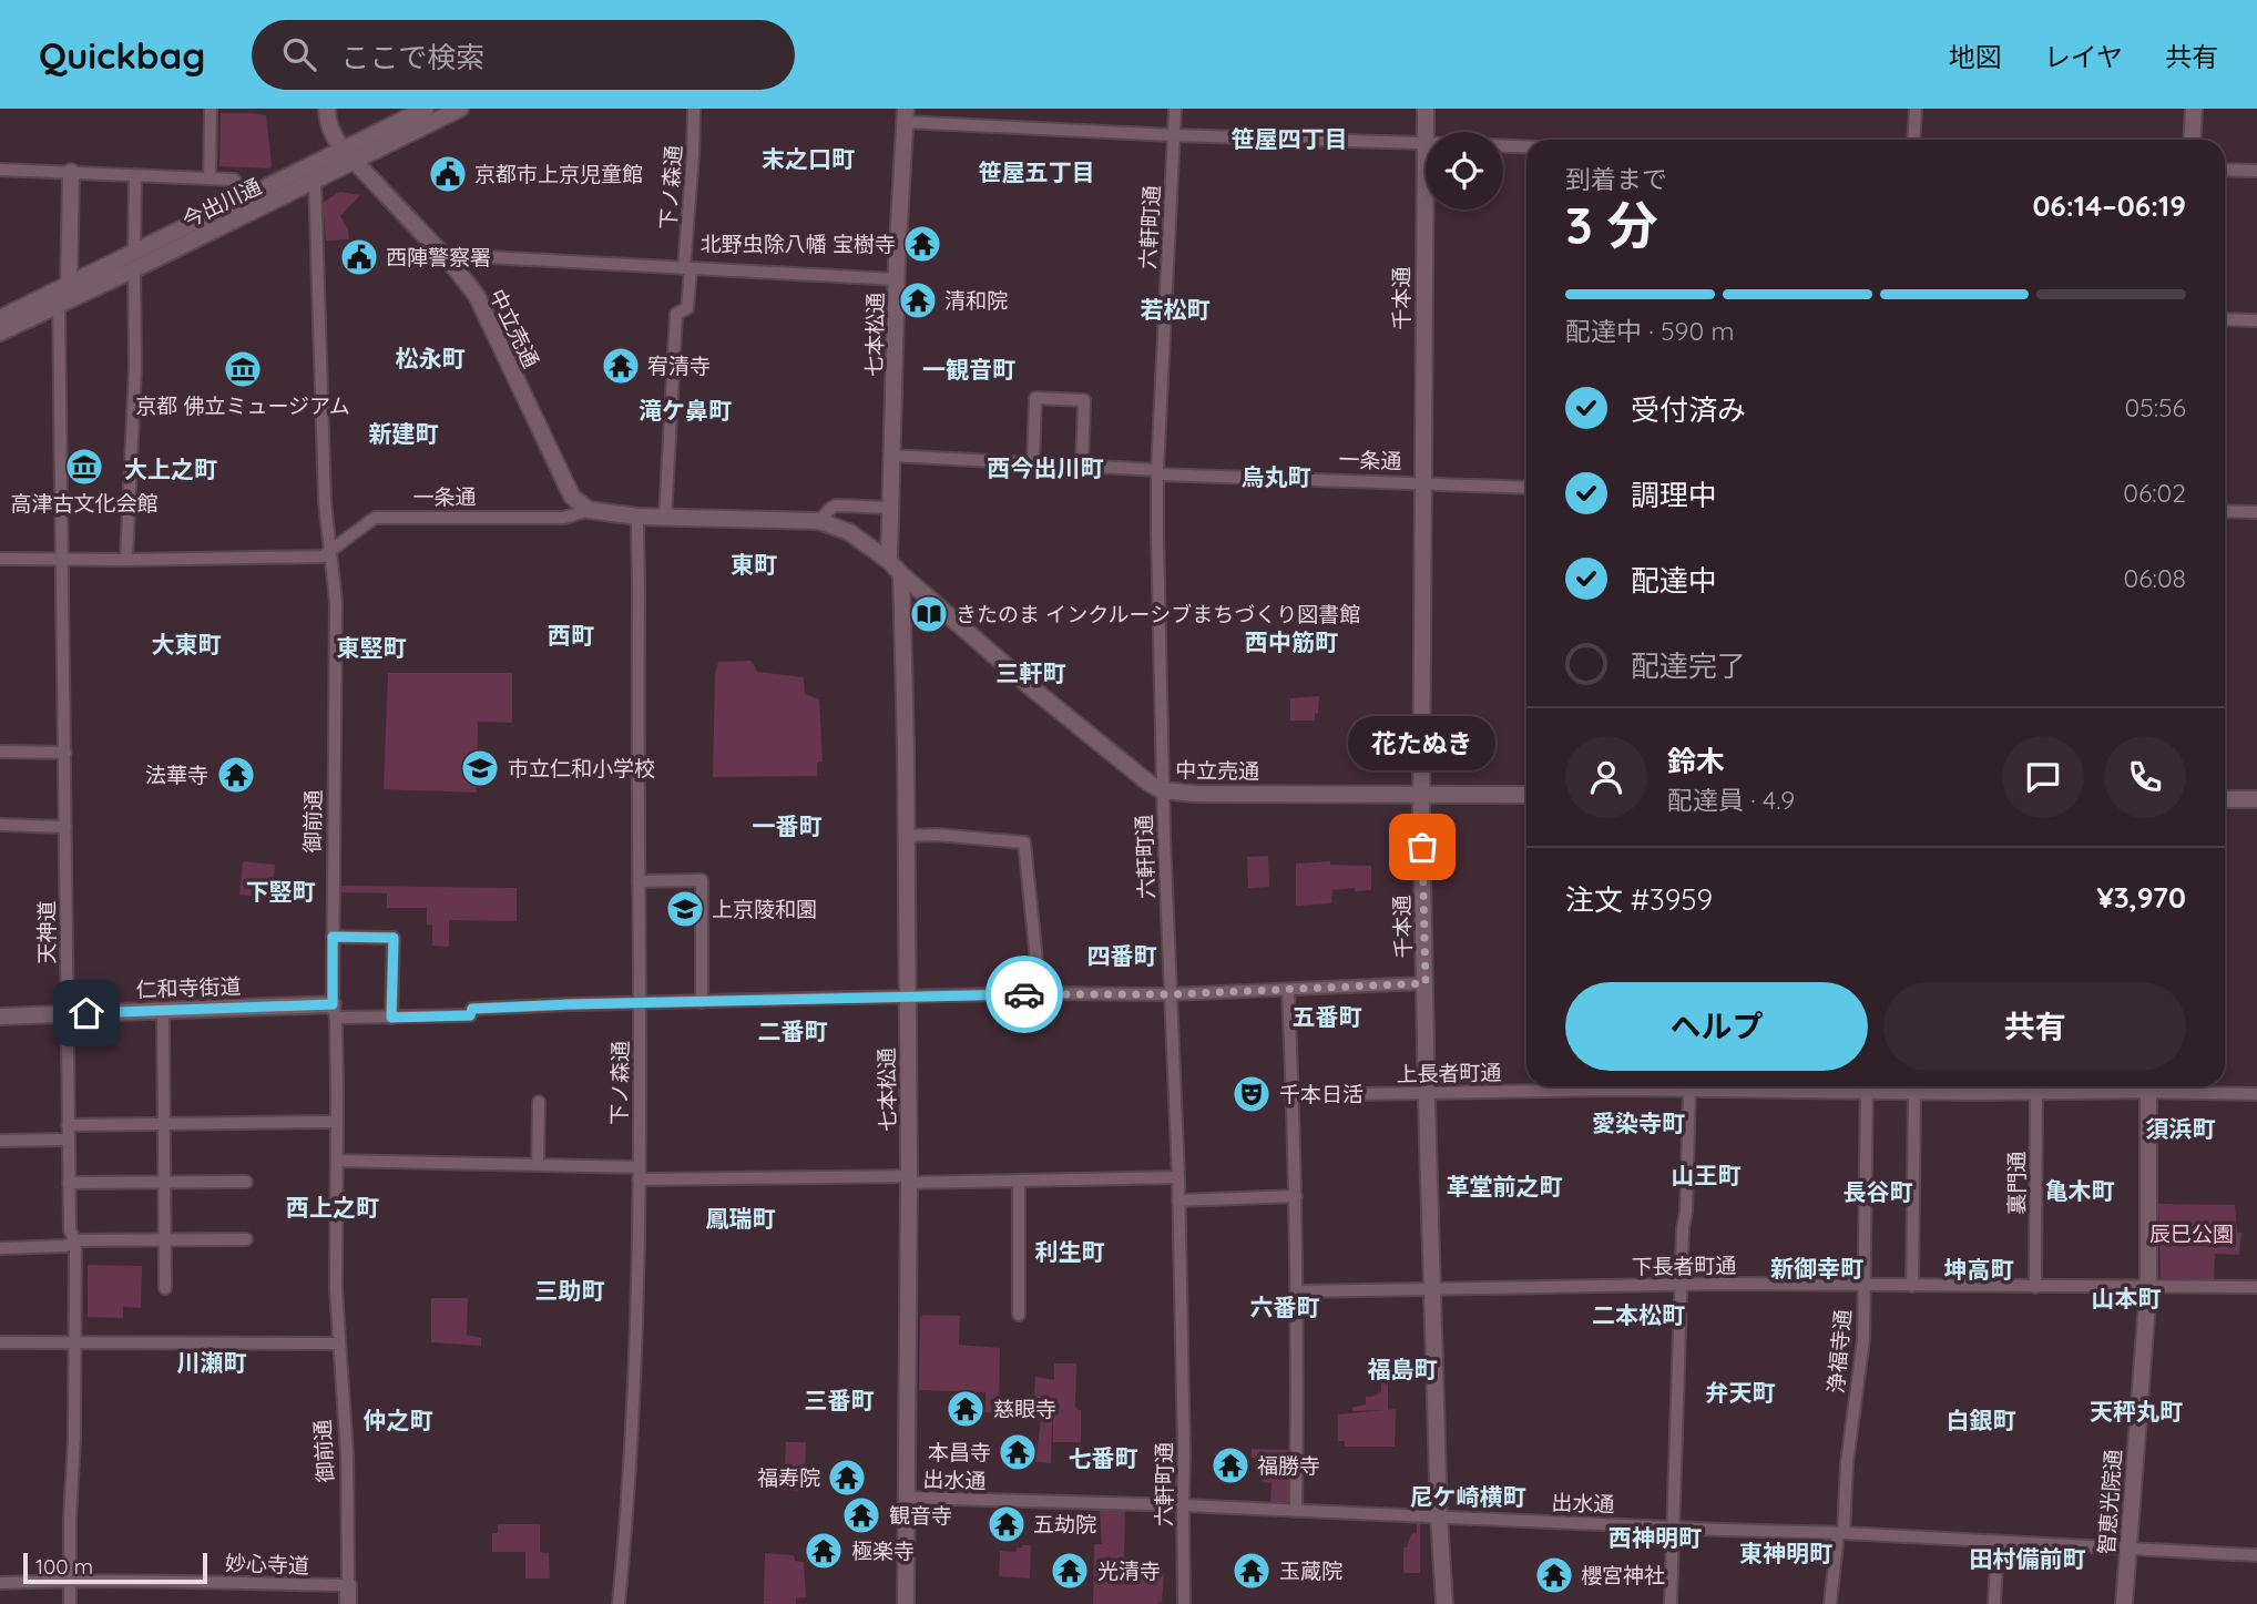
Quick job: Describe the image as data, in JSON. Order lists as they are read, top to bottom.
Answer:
{
  "streets": {
    "street": [
      "下ノ森通",
      "今出川通",
      "六軒町通",
      "千本通",
      "中立売通",
      "七本松通",
      "一条通",
      "御前通",
      "天神道",
      "仁和寺街道",
      "上長者町通",
      "裏門通",
      "下長者町通",
      "浄福寺通",
      "出水通",
      "智恵光院通",
      "妙心寺道"
    ]
  },
  "crossings": [
    ["下ノ森通", "一条通"],
    ["今出川通", "中立売通"],
    ["今出川通", "御前通"],
    ["今出川通", "天神道"],
    ["六軒町通", "中立売通"],
    ["六軒町通", "一条通"],
    ["六軒町通", "出水通"],
    ["千本通", "中立売通"],
    ["千本通", "一条通"],
    ["千本通", "上長者町通"],
    ["千本通", "下長者町通"],
    ["千本通", "出水通"],
    ["中立売通", "七本松通"],
    ["中立売通", "一条通"],
    ["七本松通", "一条通"],
    ["七本松通", "出水通"],
    ["一条通", "御前通"],
    ["一条通", "天神道"],
    ["御前通", "仁和寺街道"],
    ["御前通", "妙心寺道"],
    ["天神道", "仁和寺街道"],
    ["天神道", "妙心寺道"],
    ["上長者町通", "裏門通"],
    ["上長者町通", "浄福寺通"],
    ["裏門通", "下長者町通"],
    ["下長者町通", "浄福寺通"],
    ["下長者町通", "智恵光院通"],
    ["浄福寺通", "出水通"],
    ["出水通", "智恵光院通"]
  ],
  "districts": [
    "笹屋四丁目",
    "末之口町",
    "笹屋五丁目",
    "若松町",
    "松永町",
    "一観音町",
    "滝ケ鼻町",
    "新建町",
    "西今出川町",
    "大上之町",
    "烏丸町",
    "東町",
    "西町",
    "西中筋町",
    "大東町",
    "東竪町",
    "三軒町",
    "一番町",
    "下竪町",
    "四番町",
    "五番町",
    "二番町",
    "愛染寺町",
    "須浜町",
    "山王町",
    "革堂前之町",
    "亀木町",
    "長谷町",
    "西上之町",
    "鳳瑞町",
    "利生町",
    "新御幸町",
    "坤高町",
    "三助町",
    "山本町",
    "六番町",
    "二本松町",
    "川瀬町",
    "福島町",
    "弁天町",
    "三番町",
    "天秤丸町",
    "仲之町",
    "白銀町",
    "七番町",
    "尼ケ崎横町",
    "西神明町",
    "東神明町",
    "田村備前町"
  ],
  "parks": ["辰巳公園"],
  "places": {
    "public building": ["京都市上京児童館", "西陣警察署"],
    "temple": [
      "北野虫除八幡 宝樹寺",
      "清和院",
      "宥清寺",
      "法華寺",
      "慈眼寺",
      "本昌寺",
      "福勝寺",
      "福寿院",
      "観音寺",
      "五劫院",
      "極楽寺",
      "光清寺",
      "玉蔵院",
      "櫻宮神社"
    ],
    "museum": ["京都 佛立ミュージアム", "高津古文化会館"],
    "library": ["きたのま インクルーシブまちづくり図書館"],
    "school or university": ["市立仁和小学校", "上京陵和園"],
    "other": ["花たぬき"],
    "theatre": ["千本日活"]
  },
  "scale_bar": "100 m",
  "page": {
    "header": "Quickbag",
    "search": "ここで検索",
    "nav": ["地図", "レイヤ", "共有"],
    "heading": ["3 分", "到着まで", "06:14–06:19"],
    "panel": [
      "鈴木",
      "配達員 · 4.9",
      "注文 #3959",
      "¥3,970"
    ],
    "bar": "配達中 · 590 m",
    "list": [
      ["受付済み", "05:56"],
      ["調理中", "06:02"],
      ["配達中", "06:08"],
      "配達完了"
    ],
    "bubble": "花たぬき",
    "buttons": ["ヘルプ", "共有"],
    "scale": "100 m"
  }
}
